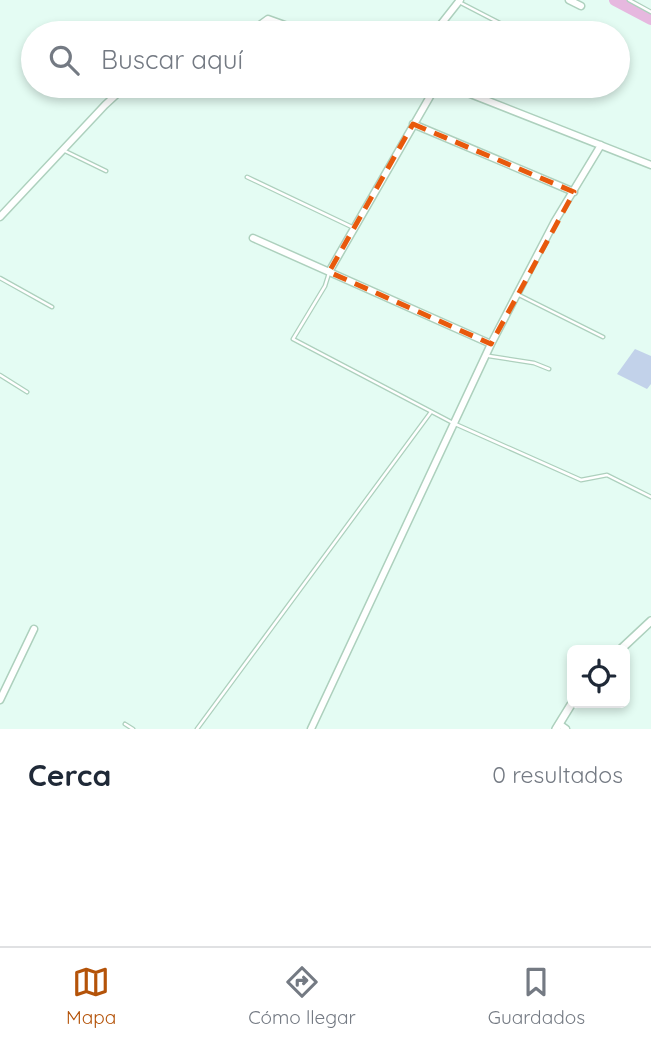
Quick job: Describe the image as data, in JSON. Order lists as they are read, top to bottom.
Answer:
{
  "page": {
    "search": "Buscar aquí",
    "heading": ["Cerca", "0 resultados"],
    "nav": ["Mapa", "Cómo llegar", "Guardados"]
  }
}
